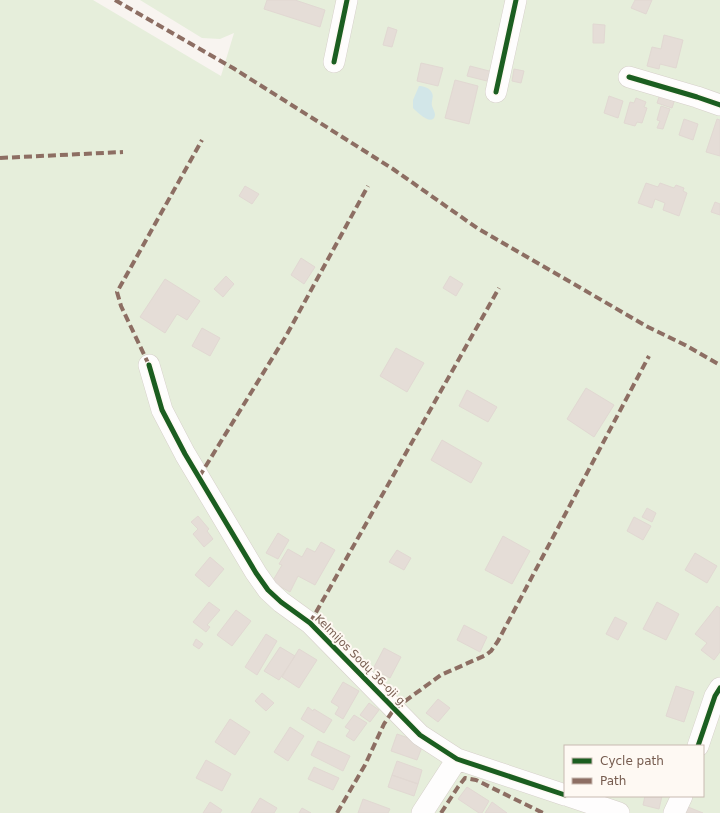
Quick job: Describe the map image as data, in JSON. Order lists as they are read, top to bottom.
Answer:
{
  "streets": {
    "street": ["Kelmijos Sodų 36-oji g."]
  },
  "legend": ["Cycle path", "Path"]
}
